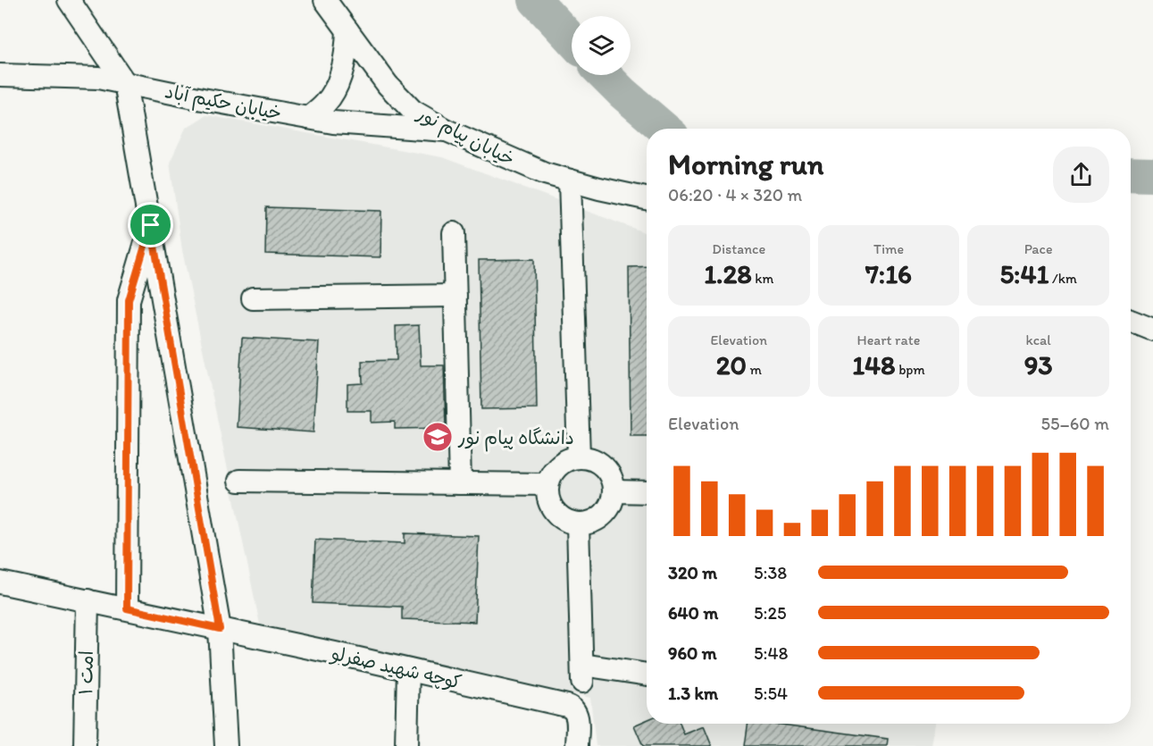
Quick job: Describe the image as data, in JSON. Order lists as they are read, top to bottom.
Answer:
{
  "streets": {
    "street": [
      "خیابان حکیم آباد",
      "خیابان پیام نور",
      "کوچه شهید صفرلو",
      "امت ۱"
    ]
  },
  "crossings": [
    ["خیابان حکیم آباد", "خیابان پیام نور"],
    ["کوچه شهید صفرلو", "امت ۱"]
  ],
  "places": {
    "school or university": ["دانشگاه پیام نور"]
  },
  "page": {
    "heading": ["Morning run", "06:20 · 4 × 320 m"],
    "stats": [
      ["Distance", "1.28 km"],
      ["Time", "7:16"],
      ["Pace", "5:41 /km"],
      ["Elevation", "20 m"],
      ["Heart rate", "148 bpm"],
      ["kcal", "93"]
    ],
    "chart": ["Elevation", "55–60 m"],
    "list": [
      {
        "name": "320 m",
        "note": "5:38"
      },
      {
        "name": "640 m",
        "note": "5:25"
      },
      {
        "name": "960 m",
        "note": "5:48"
      },
      {
        "name": "1.3 km",
        "note": "5:54"
      }
    ]
  }
}
